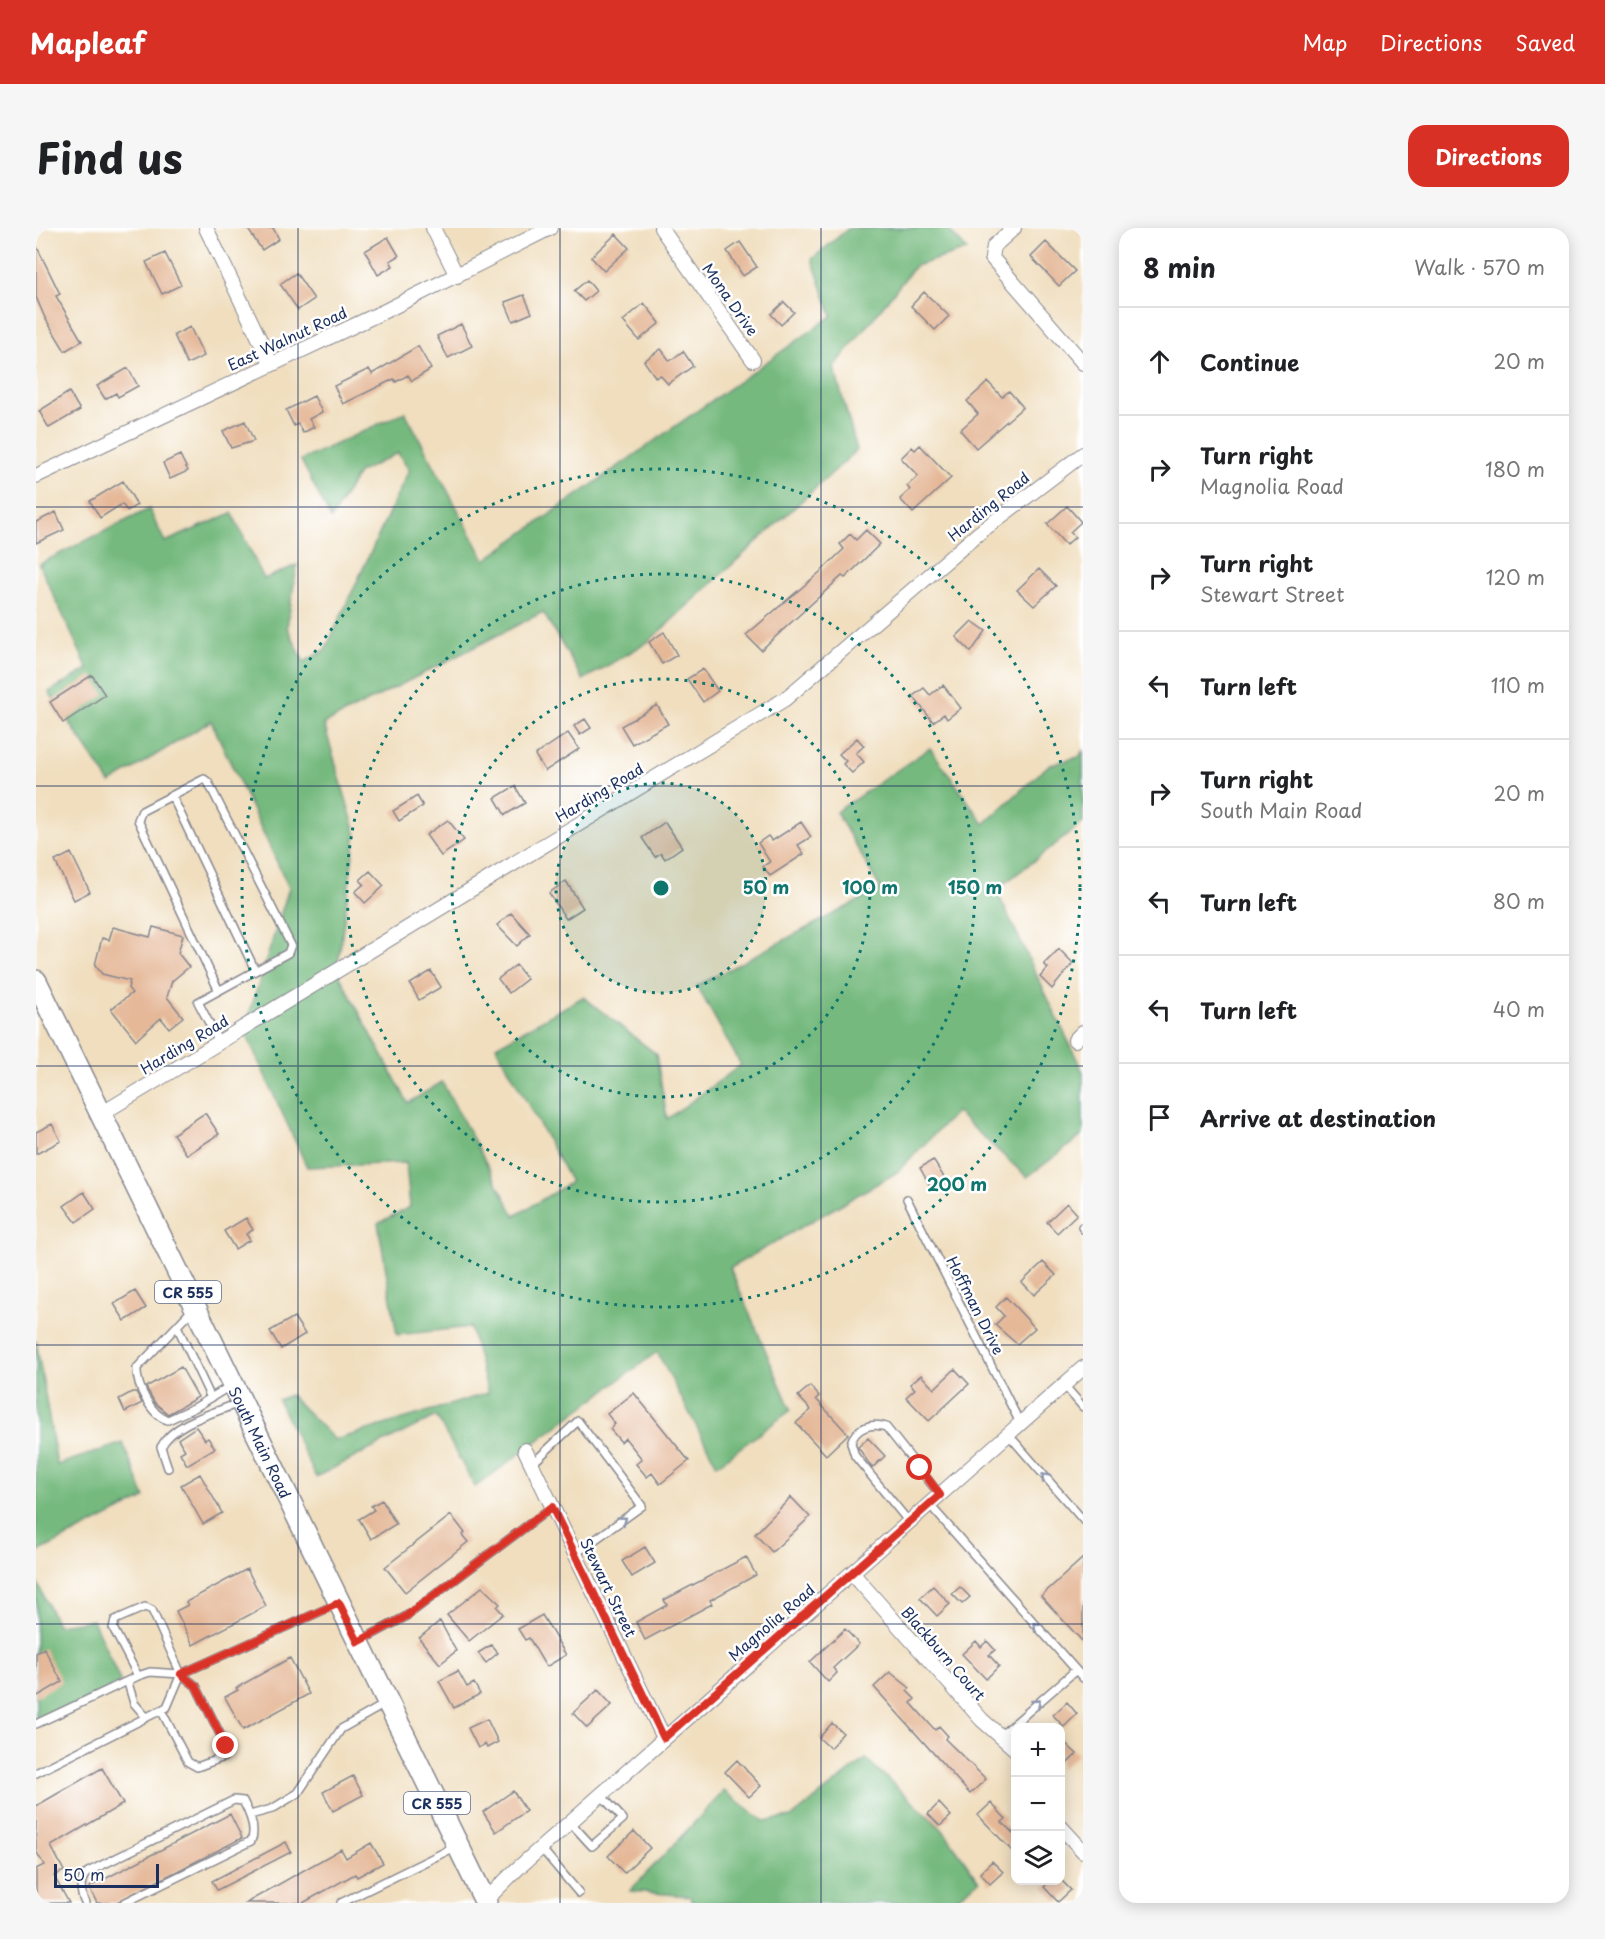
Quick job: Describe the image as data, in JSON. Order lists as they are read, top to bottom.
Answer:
{
  "streets": {
    "main road": ["CR 555", "South Main Road"],
    "street": [
      "Mona Drive",
      "East Walnut Road",
      "Harding Road",
      "Stewart Street",
      "Magnolia Road",
      "Blackburn Court"
    ],
    "lane": ["Hoffman Drive"]
  },
  "crossings": [
    ["Harding Road", "South Main Road"],
    ["Hoffman Drive", "Magnolia Road"],
    ["South Main Road", "Magnolia Road"],
    ["Stewart Street", "Magnolia Road"],
    ["Magnolia Road", "Blackburn Court"]
  ],
  "scale_bar": "50 m",
  "page": {
    "header": "Mapleaf",
    "nav": ["Map", "Directions", "Saved"],
    "title": "Find us",
    "buttons": "Directions",
    "heading": ["8 min", "Walk · 570 m"],
    "list": [
      ["Continue", "20 m"],
      ["Turn right", "Magnolia Road", "180 m"],
      ["Turn right", "Stewart Street", "120 m"],
      ["Turn left", "110 m"],
      ["Turn right", "South Main Road", "20 m"],
      ["Turn left", "80 m"],
      ["Turn left", "40 m"],
      "Arrive at destination"
    ],
    "map_buttons": ["+", "−"],
    "scale": "50 m"
  },
  "rings": [
    "50 m",
    "100 m",
    "150 m",
    "200 m"
  ]
}
